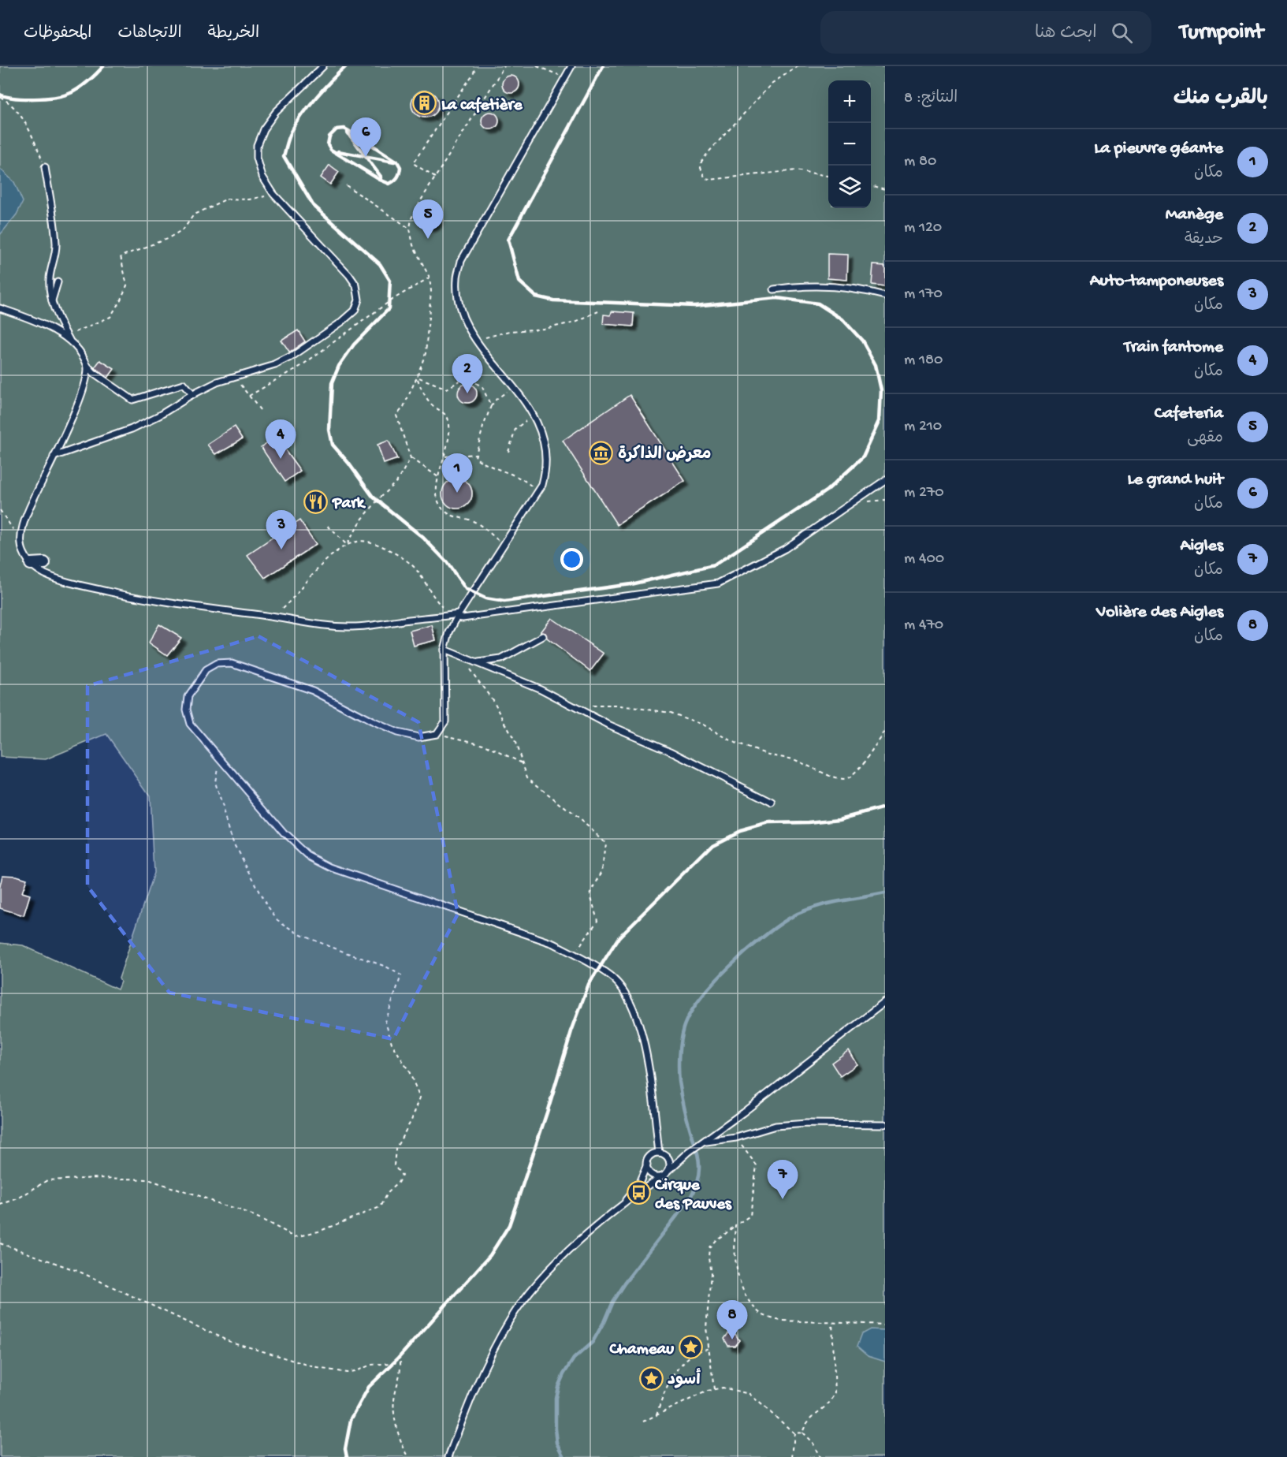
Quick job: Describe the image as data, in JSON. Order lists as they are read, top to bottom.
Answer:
{
  "places": {
    "building": ["La cafetière"],
    "museum": ["معرض الذاكرة"],
    "restaurant": ["Park"],
    "bus stop": ["Cirque des Pauves"],
    "place": ["Chameau", "أسود"]
  },
  "page": {
    "header": "Turnpoint",
    "search": "ابحث هنا",
    "nav": ["الخريطة", "الاتجاهات", "المحفوظات"],
    "heading": ["بالقرب منك", "النتائج: 8"],
    "map_buttons": ["+", "−"],
    "pins": [
      "6",
      "5",
      "2",
      "4",
      "1",
      "3",
      "7",
      "8"
    ],
    "list": [
      {
        "mark": "1",
        "name": "La pieuvre géante",
        "note": "مكان",
        "value": "80 m"
      },
      {
        "mark": "2",
        "name": "Manège",
        "note": "حديقة",
        "value": "120 m"
      },
      {
        "mark": "3",
        "name": "Auto-tamponeuses",
        "note": "مكان",
        "value": "170 m"
      },
      {
        "mark": "4",
        "name": "Train fantome",
        "note": "مكان",
        "value": "180 m"
      },
      {
        "mark": "5",
        "name": "Cafeteria",
        "note": "مقهى",
        "value": "210 m"
      },
      {
        "mark": "6",
        "name": "Le grand huit",
        "note": "مكان",
        "value": "270 m"
      },
      {
        "mark": "7",
        "name": "Aigles",
        "note": "مكان",
        "value": "400 m"
      },
      {
        "mark": "8",
        "name": "Volière des Aigles",
        "note": "مكان",
        "value": "470 m"
      }
    ]
  }
}
